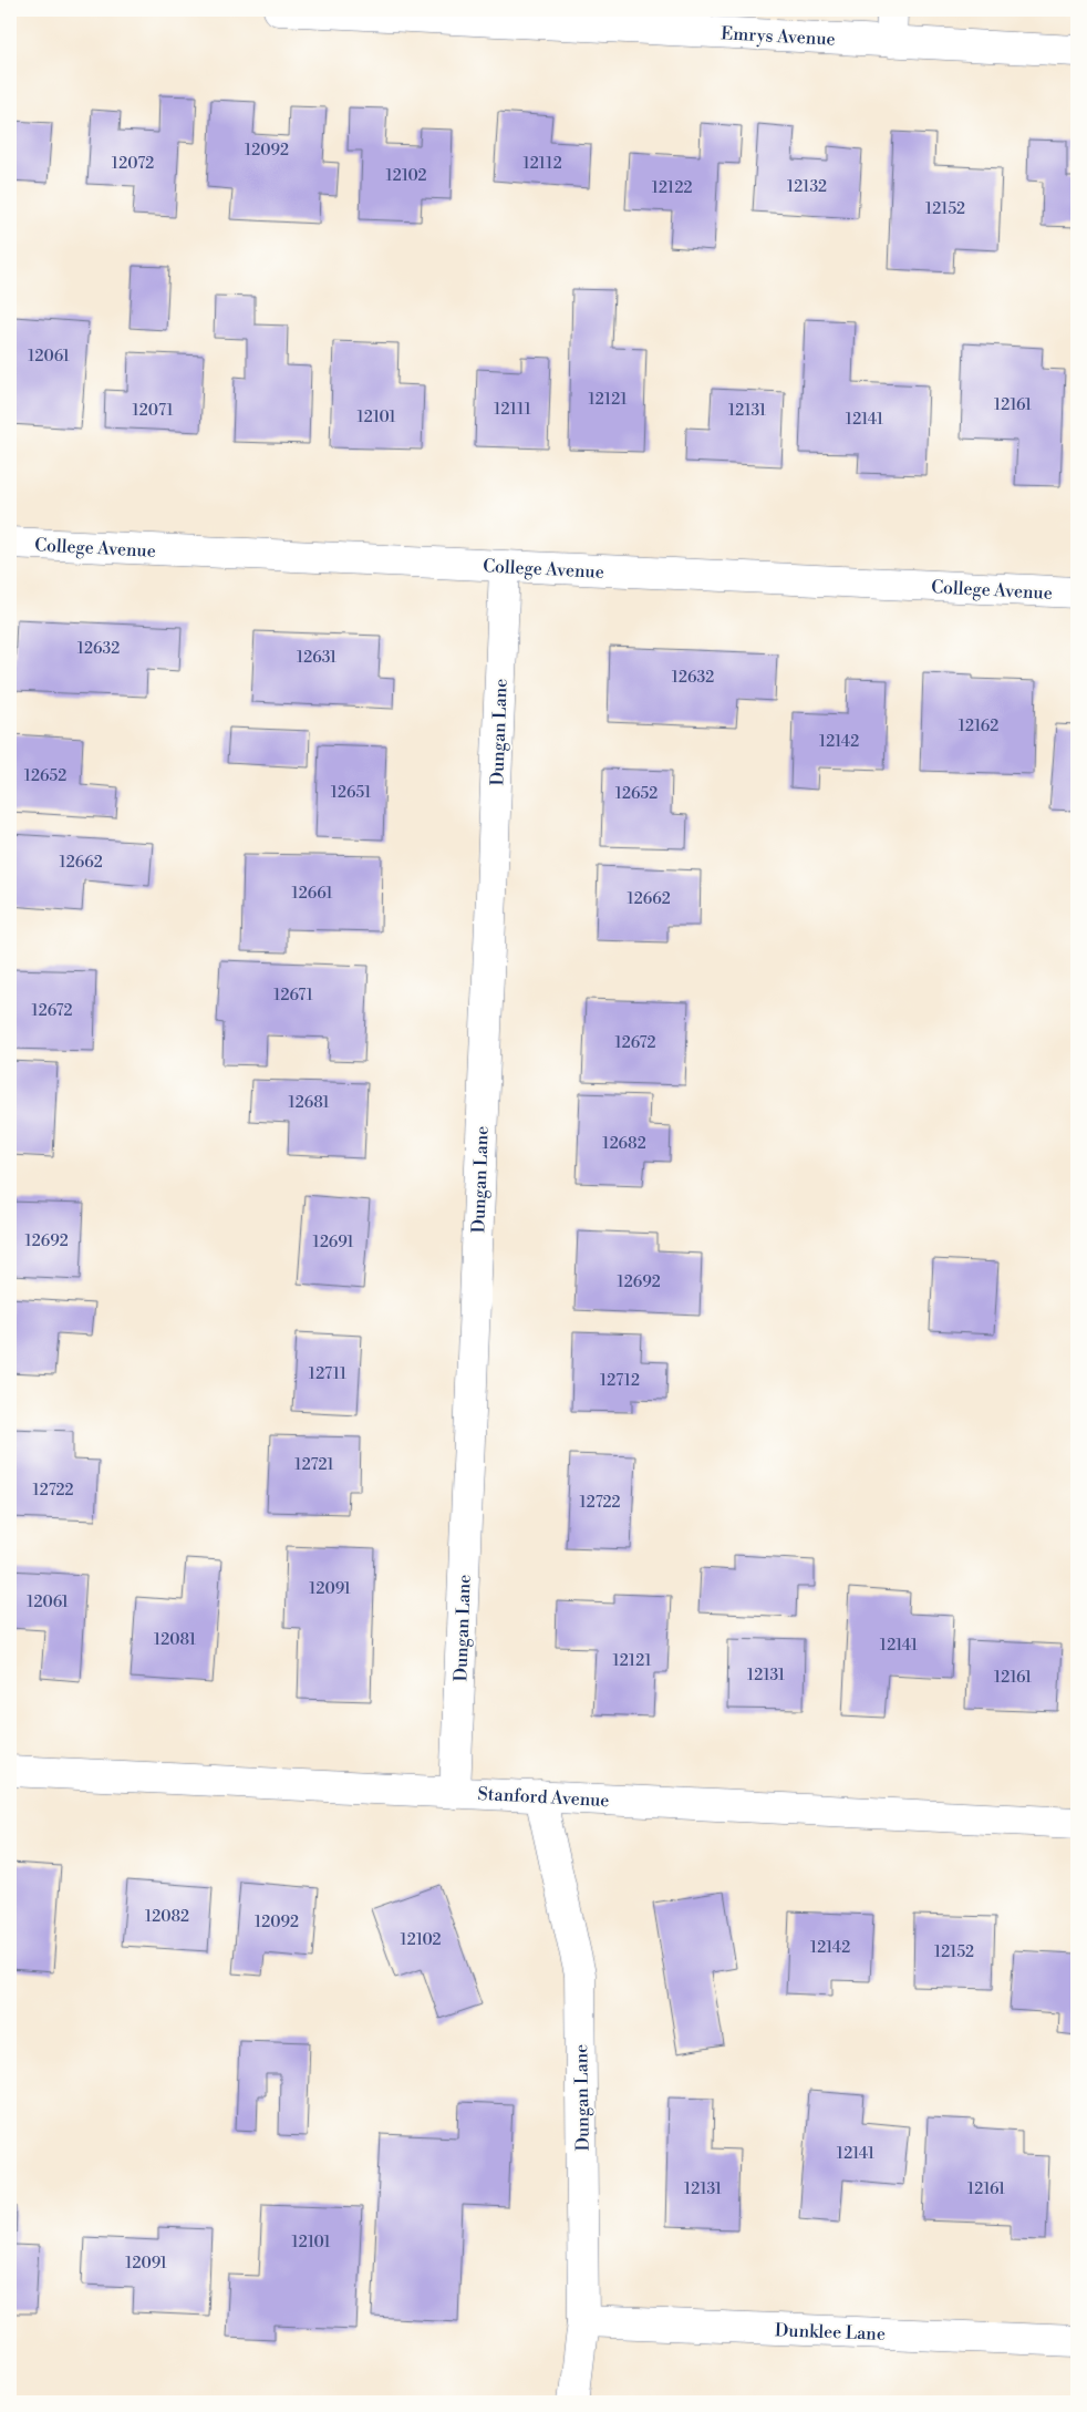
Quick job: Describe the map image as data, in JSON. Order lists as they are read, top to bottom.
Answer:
{
  "streets": {
    "street": [
      "Emrys Avenue",
      "College Avenue",
      "Dungan Lane",
      "Stanford Avenue",
      "Dunklee Lane"
    ]
  },
  "crossings": [
    ["College Avenue", "Dungan Lane"],
    ["Dungan Lane", "Stanford Avenue"],
    ["Dungan Lane", "Dunklee Lane"]
  ],
  "house_numbers": [
    "12092",
    "12072",
    "12112",
    "12102",
    "12132",
    "12122",
    "12152",
    "12061",
    "12121",
    "12161",
    "12111",
    "12071",
    "12131",
    "12101",
    "12141",
    "12632",
    "12631",
    "12632",
    "12162",
    "12142",
    "12652",
    "12651",
    "12652",
    "12662",
    "12661",
    "12662",
    "12671",
    "12672",
    "12672",
    "12681",
    "12682",
    "12692",
    "12691",
    "12692",
    "12711",
    "12712",
    "12721",
    "12722",
    "12722",
    "12091",
    "12061",
    "12081",
    "12141",
    "12121",
    "12131",
    "12161",
    "12082",
    "12092",
    "12102",
    "12142",
    "12152",
    "12141",
    "12131",
    "12161",
    "12101",
    "12091"
  ]
}
